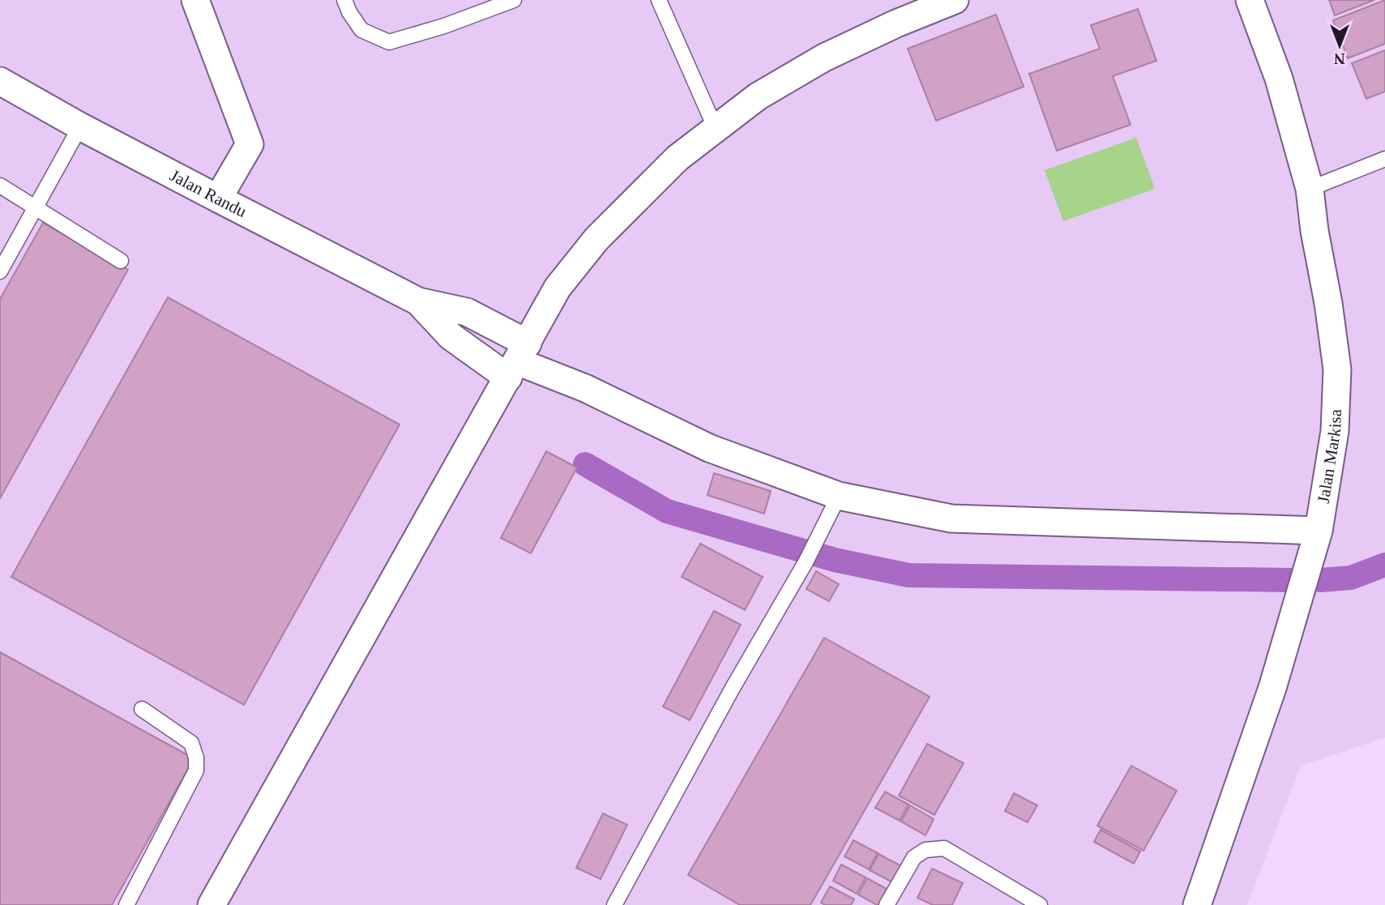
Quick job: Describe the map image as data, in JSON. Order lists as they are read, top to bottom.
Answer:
{
  "streets": {
    "street": ["Jalan Randu", "Jalan Markisa"]
  },
  "north": "bottom"
}
